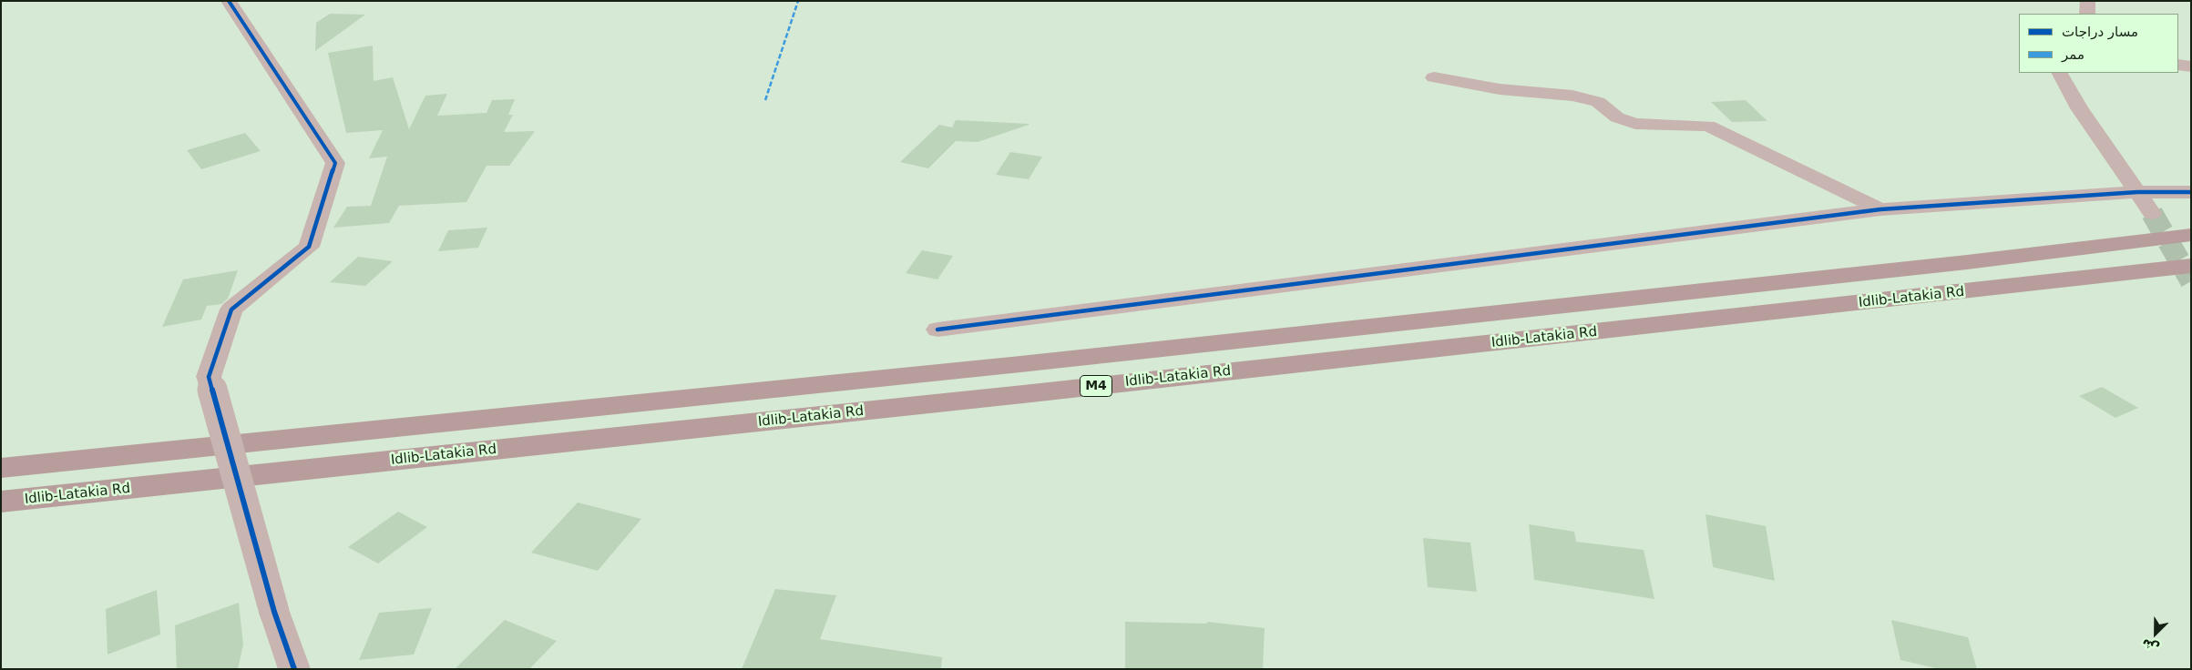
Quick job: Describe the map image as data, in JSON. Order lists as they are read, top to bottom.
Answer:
{
  "streets": {
    "highway": ["Idlib-Latakia Rd", "M4"]
  },
  "legend": ["مسار دراجات", "ممر"],
  "north": "bottom left"
}
